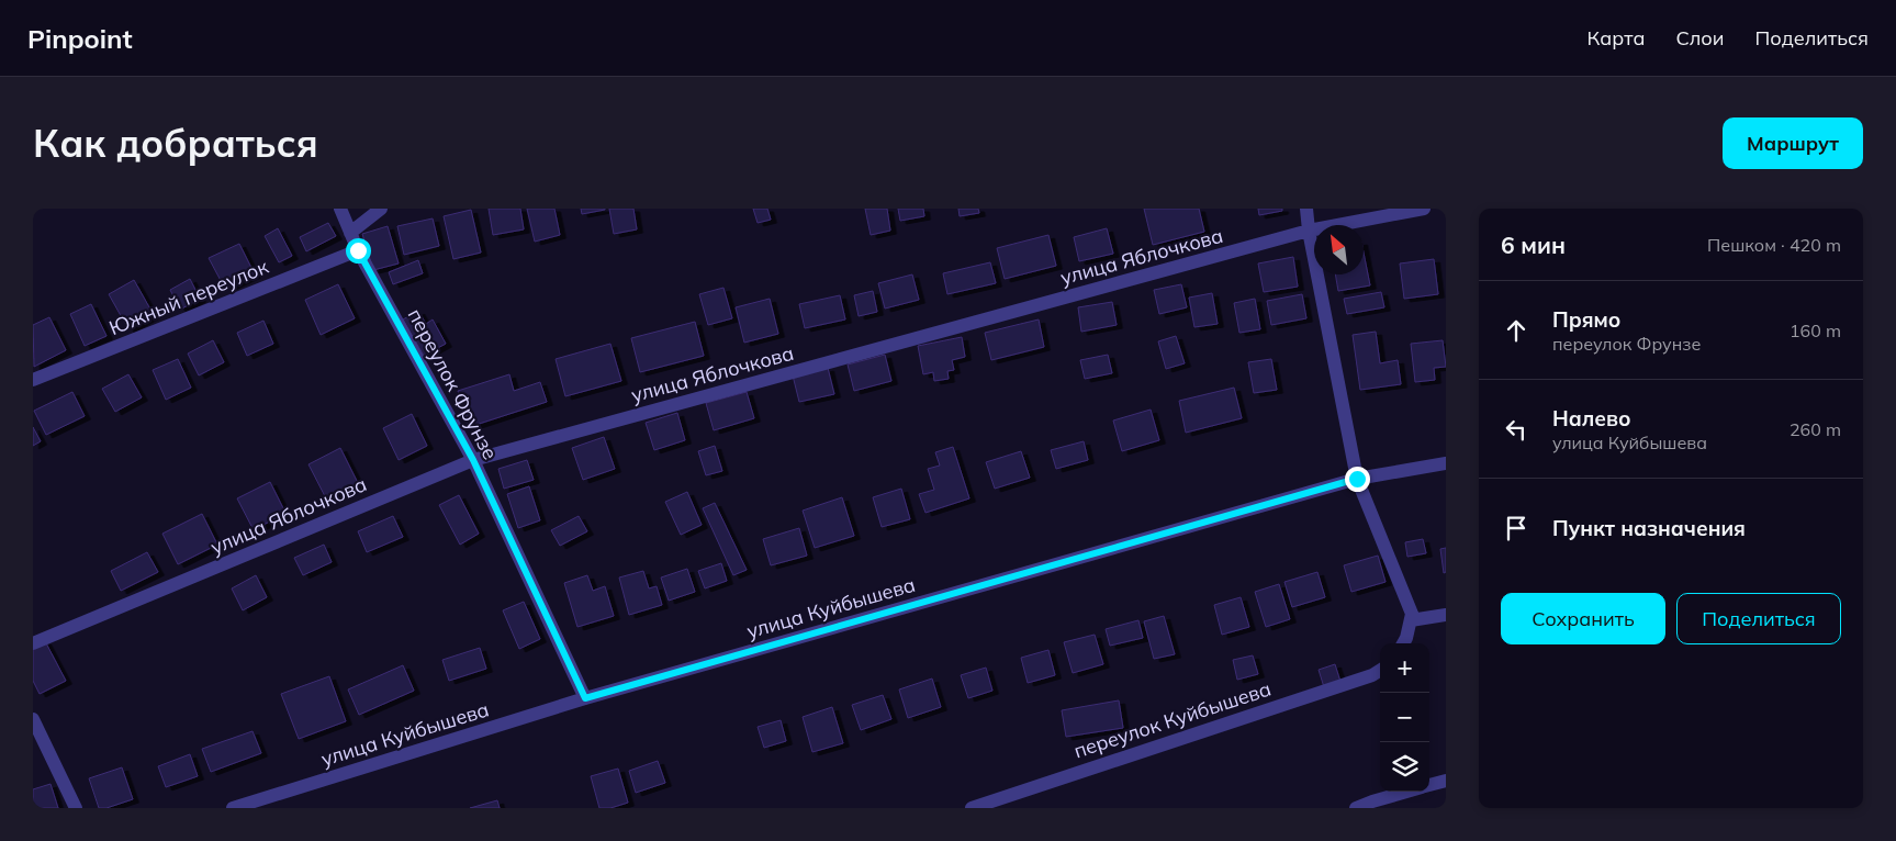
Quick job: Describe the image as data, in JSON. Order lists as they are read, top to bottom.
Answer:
{
  "streets": {
    "street": [
      "улица Яблочкова",
      "Южный переулок",
      "переулок Фрунзе",
      "улица Куйбышева",
      "переулок Куйбышева"
    ]
  },
  "crossings": [
    ["улица Яблочкова", "переулок Фрунзе"],
    ["Южный переулок", "переулок Фрунзе"],
    ["переулок Фрунзе", "улица Куйбышева"]
  ],
  "north": "top left",
  "page": {
    "header": "Pinpoint",
    "nav": ["Карта", "Слои", "Поделиться"],
    "buttons": [
      "Маршрут",
      ["Сохранить", "Поделиться"]
    ],
    "title": "Как добраться",
    "heading": ["6 мин", "Пешком · 420 m"],
    "list": [
      ["Прямо", "переулок Фрунзе", "160 m"],
      ["Налево", "улица Куйбышева", "260 m"],
      "Пункт назначения"
    ],
    "map_buttons": ["+", "−"]
  }
}
